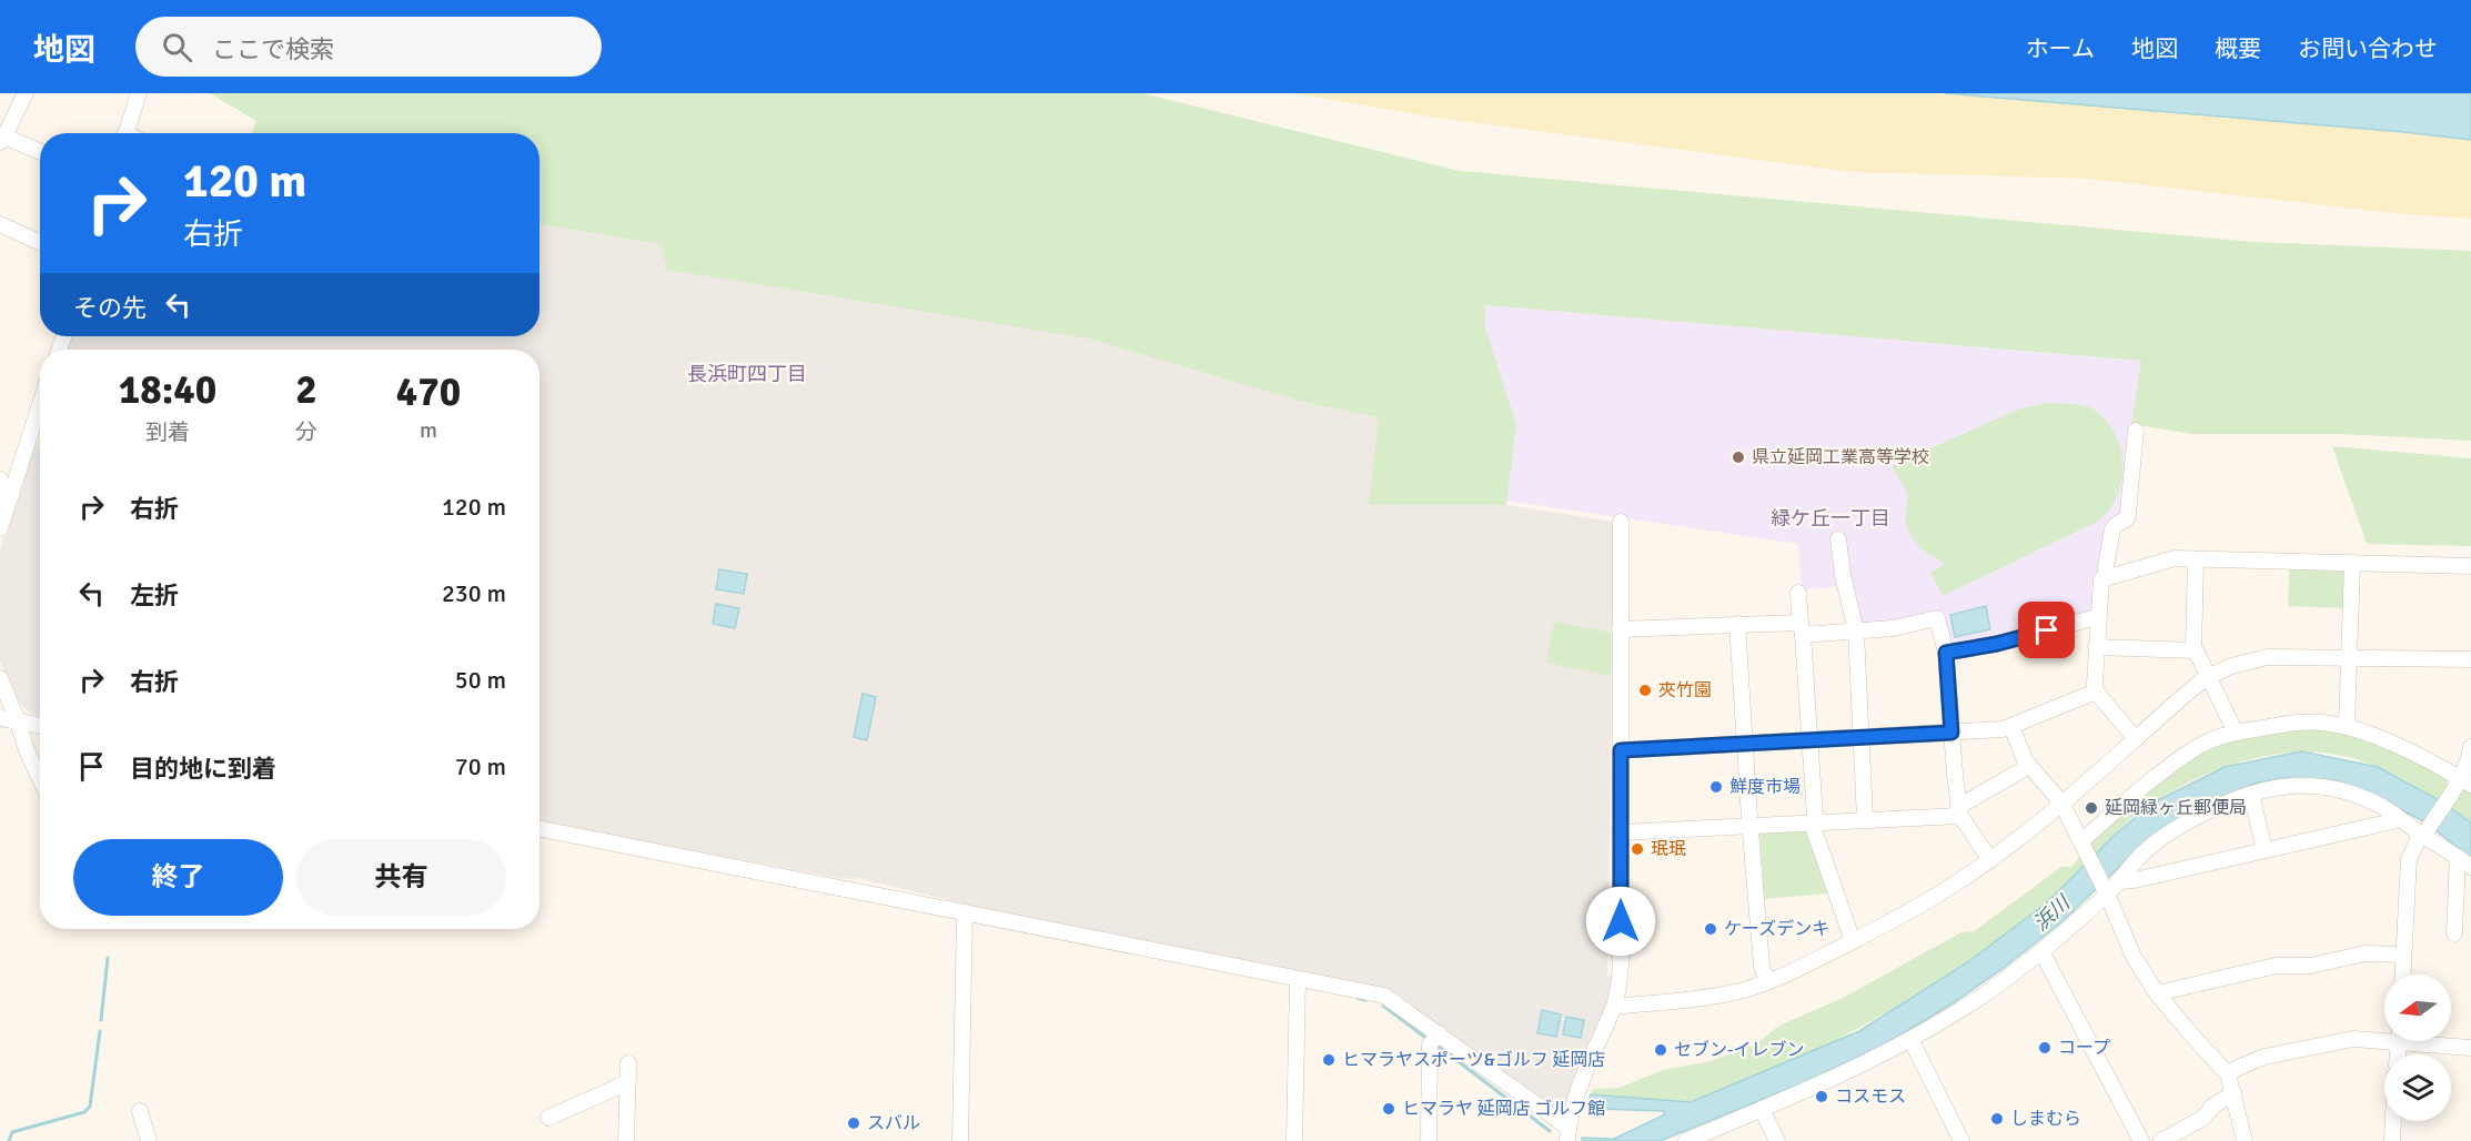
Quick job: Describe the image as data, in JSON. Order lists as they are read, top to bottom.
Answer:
{
  "districts": ["長浜町四丁目", "緑ケ丘一丁目"],
  "water": ["浜川"],
  "places": [
    "県立延岡工業高等学校",
    "夾竹園",
    "鮮度市場",
    "延岡緑ヶ丘郵便局",
    "珉珉",
    "ケーズデンキ",
    "コープ",
    "セブン-イレブン",
    "ヒマラヤスポーツ&ゴルフ 延岡店",
    "コスモス",
    "ヒマラヤ 延岡店 ゴルフ館",
    "しまむら",
    "スバル"
  ],
  "north": "left",
  "page": {
    "header": "地図",
    "search": "ここで検索",
    "nav": [
      "ホーム",
      "地図",
      "概要",
      "お問い合わせ"
    ],
    "turn": ["120 m", "右折"],
    "then": "その先",
    "eta": [
      "18:40",
      "到着",
      "2",
      "分",
      "470",
      "m"
    ],
    "list": [
      {
        "name": "右折",
        "value": "120 m"
      },
      {
        "name": "左折",
        "value": "230 m"
      },
      {
        "name": "右折",
        "value": "50 m"
      },
      {
        "name": "目的地に到着",
        "value": "70 m"
      }
    ],
    "buttons": ["終了", "共有"]
  }
}
